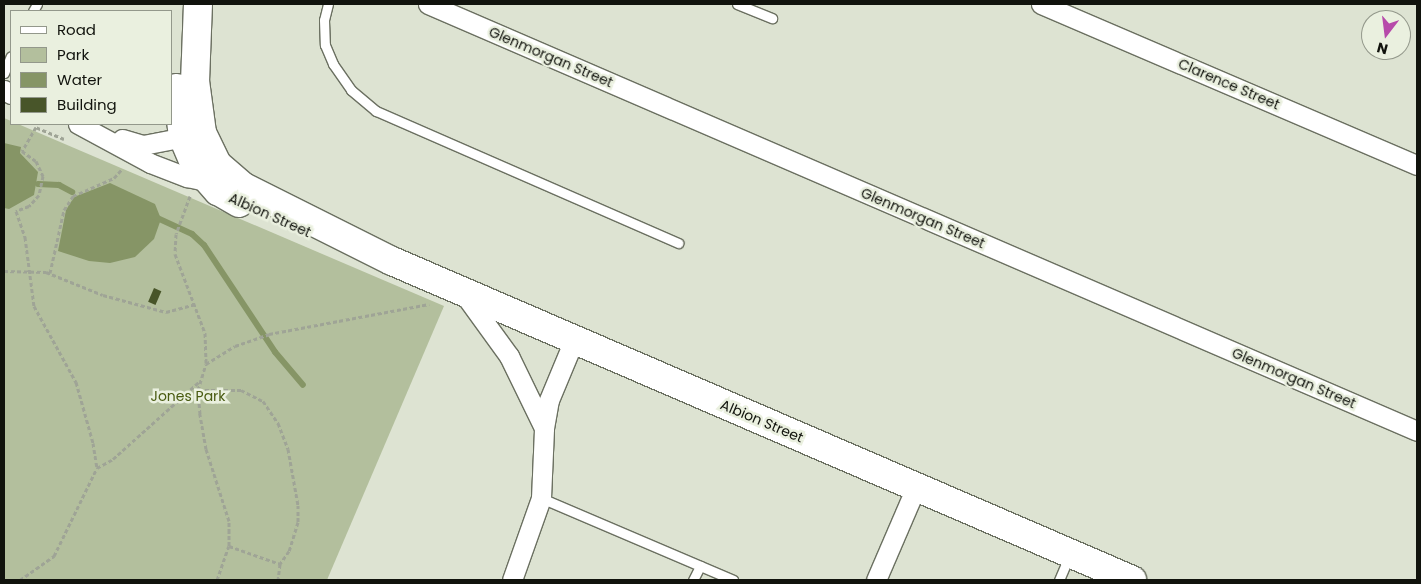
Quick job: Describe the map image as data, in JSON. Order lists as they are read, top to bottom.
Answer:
{
  "streets": {
    "main road": ["Albion Street"],
    "street": ["Glenmorgan Street", "Clarence Street"]
  },
  "parks": ["Jones Park"],
  "legend": [
    "Road",
    "Park",
    "Water",
    "Building"
  ],
  "north": "bottom"
}
